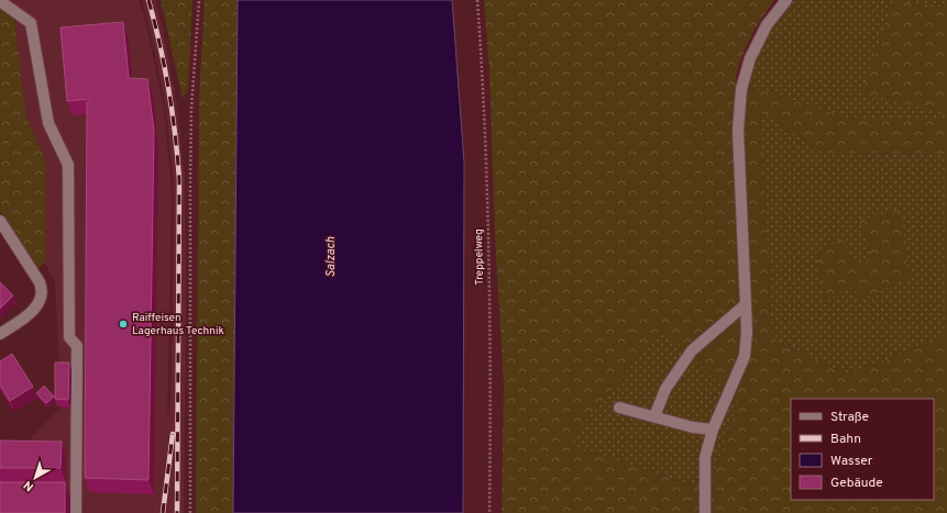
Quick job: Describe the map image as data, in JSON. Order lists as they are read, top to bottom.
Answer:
{
  "streets": {
    "path": ["Treppelweg"]
  },
  "water": ["Salzach"],
  "places": ["Raiffeisen Lagerhaus Technik"],
  "legend": [
    "Straße",
    "Bahn",
    "Wasser",
    "Gebäude"
  ],
  "north": "bottom left"
}
